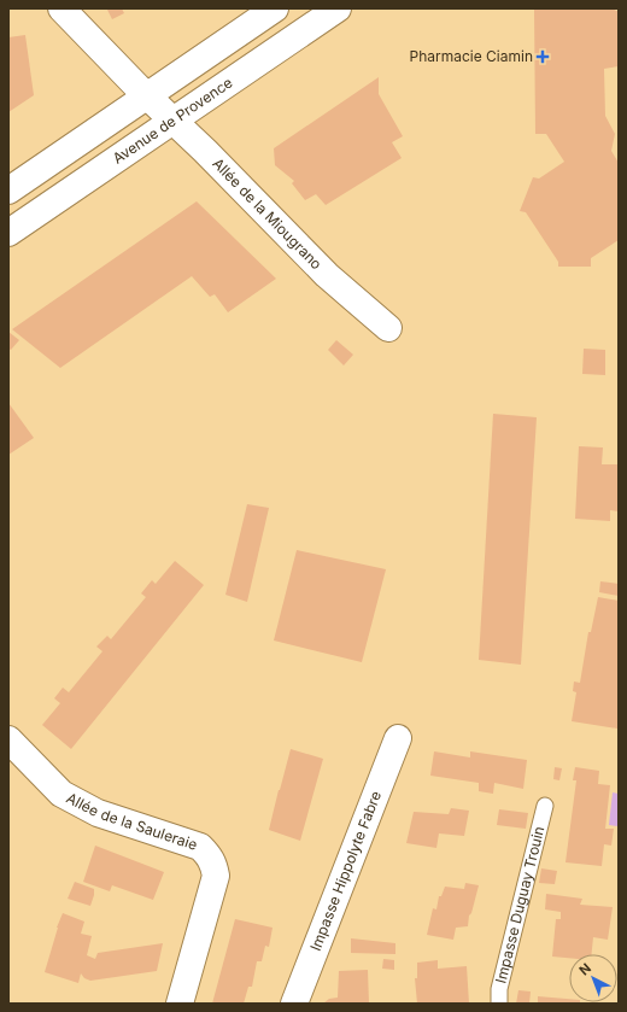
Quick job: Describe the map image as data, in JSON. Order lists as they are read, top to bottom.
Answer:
{
  "streets": {
    "street": [
      "Avenue de Provence",
      "Allée de la Miougrano",
      "Allée de la Sauleraie",
      "Impasse Hippolyte Fabre"
    ],
    "lane": ["Impasse Duguay Trouin"]
  },
  "crossings": [
    ["Avenue de Provence", "Allée de la Miougrano"]
  ],
  "places": {
    "health": ["Pharmacie Ciamin"]
  },
  "north": "top left"
}
